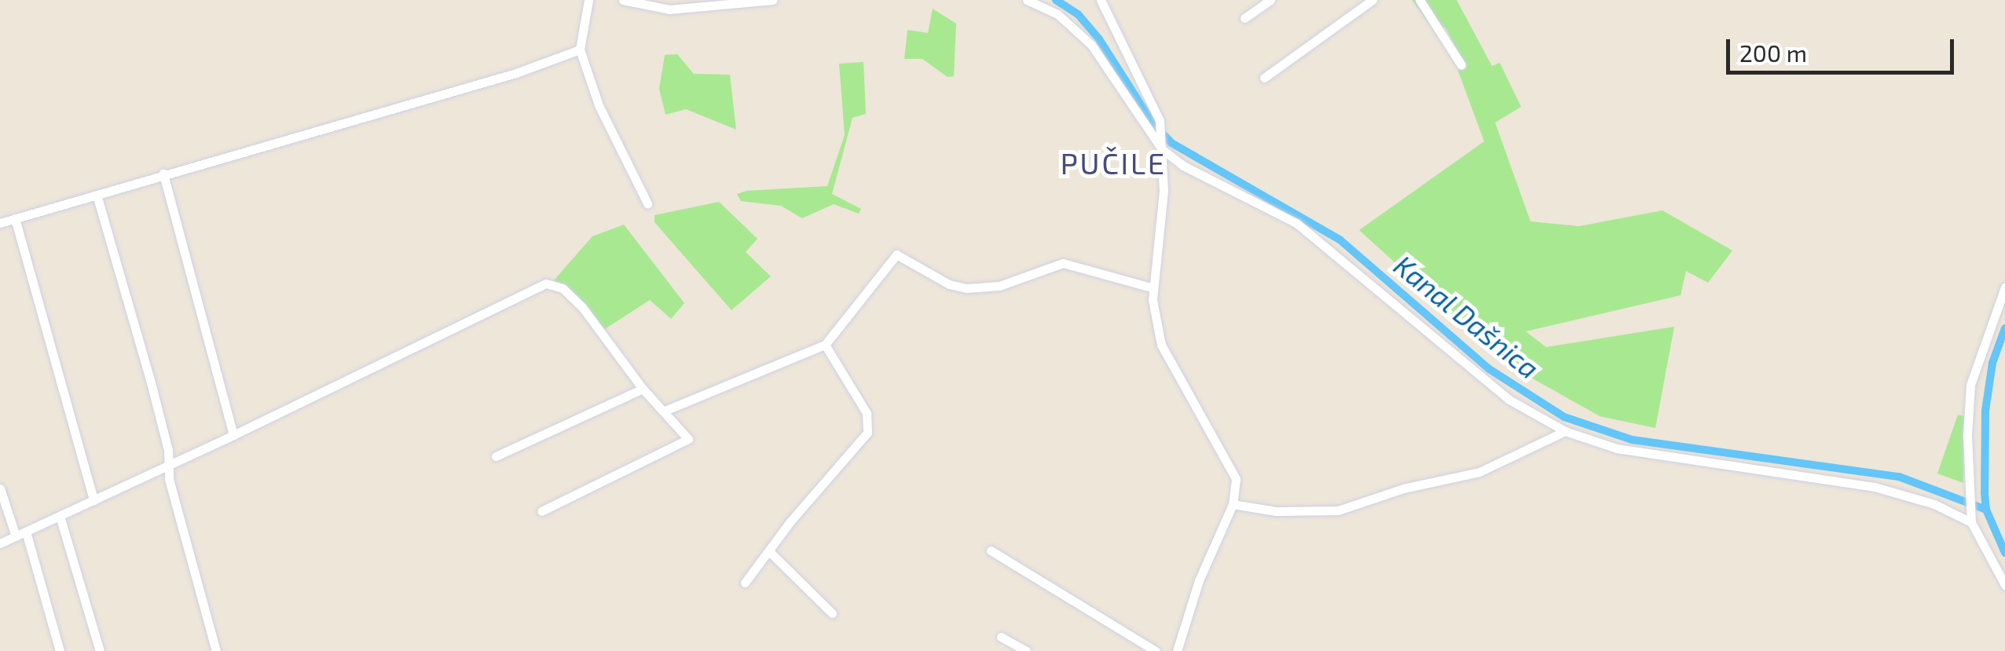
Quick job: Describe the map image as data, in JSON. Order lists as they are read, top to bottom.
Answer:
{
  "districts": ["PUČILE"],
  "water": ["Kanal Dašnica"],
  "scale_bar": "200 m"
}
